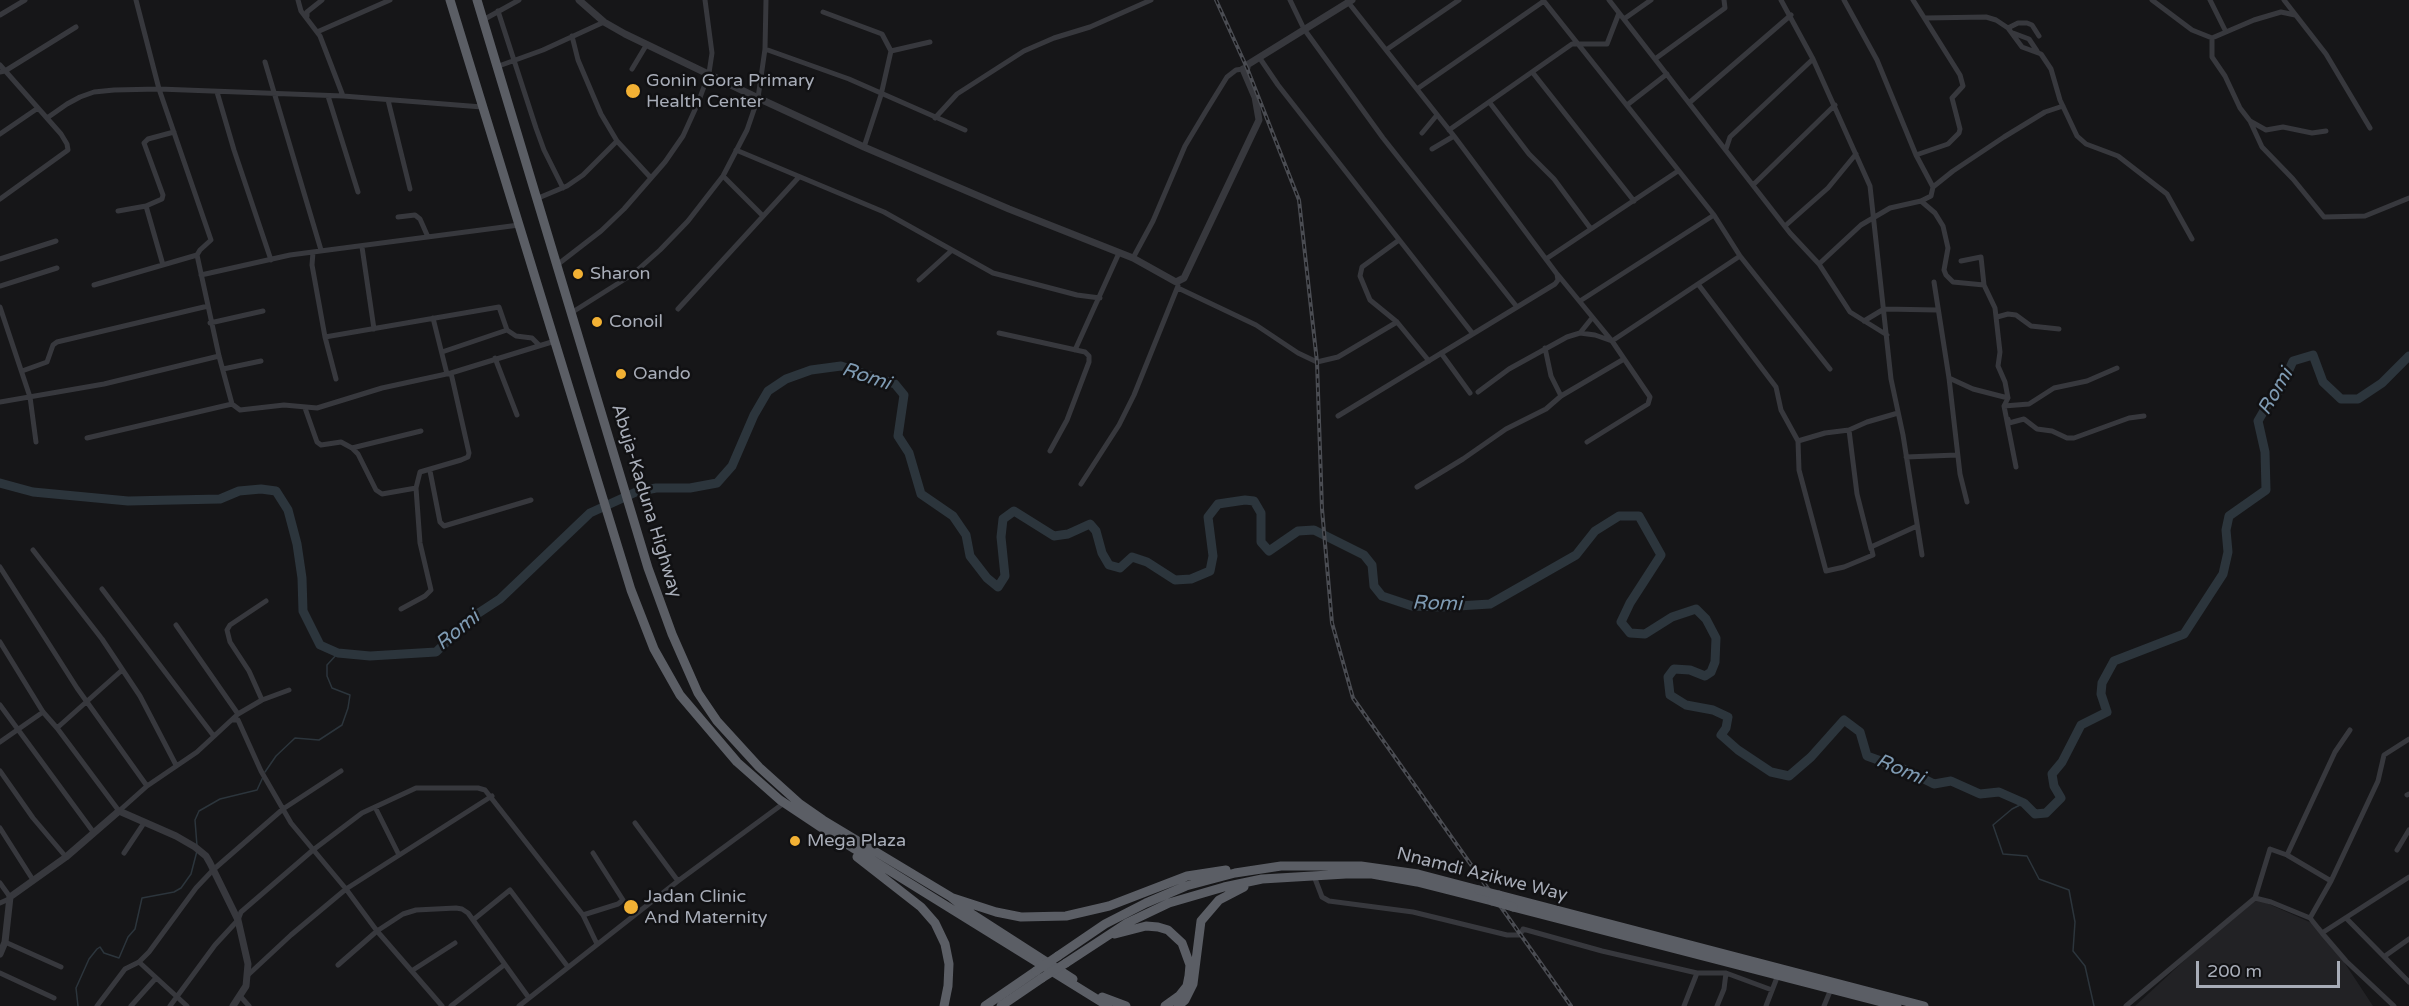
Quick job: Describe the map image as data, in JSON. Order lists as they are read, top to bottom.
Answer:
{
  "streets": {
    "highway": ["Abuja-Kaduna Highway", "Nnamdi Azikwe Way"]
  },
  "water": ["Romi"],
  "places": [
    "Gonin Gora Primary Health Center",
    "Sharon",
    "Conoil",
    "Oando",
    "Mega Plaza",
    "Jadan Clinic And Maternity"
  ],
  "scale_bar": "200 m"
}
